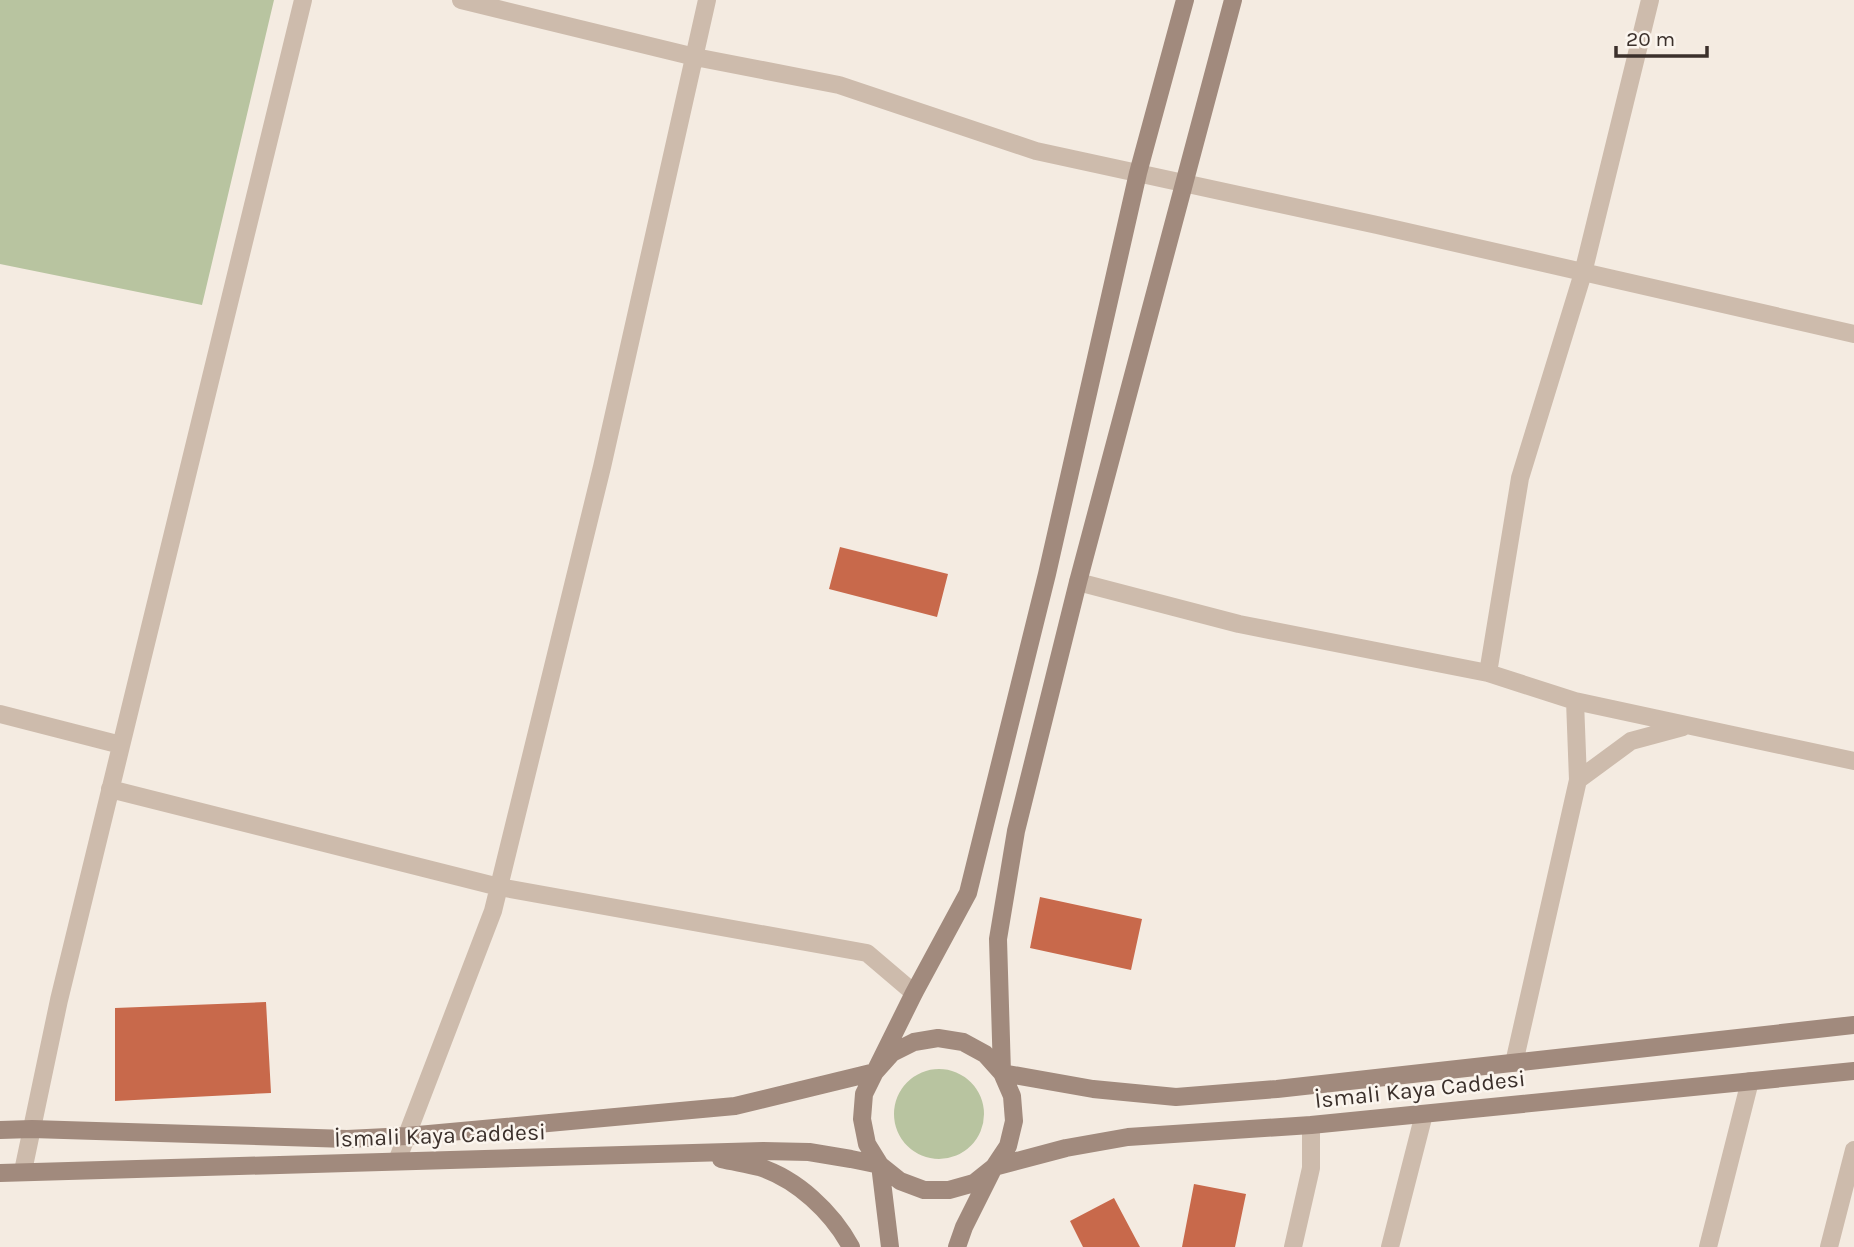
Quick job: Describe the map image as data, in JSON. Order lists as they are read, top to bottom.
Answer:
{
  "streets": {
    "street": ["İsmali Kaya Caddesi"]
  },
  "scale_bar": "20 m"
}
